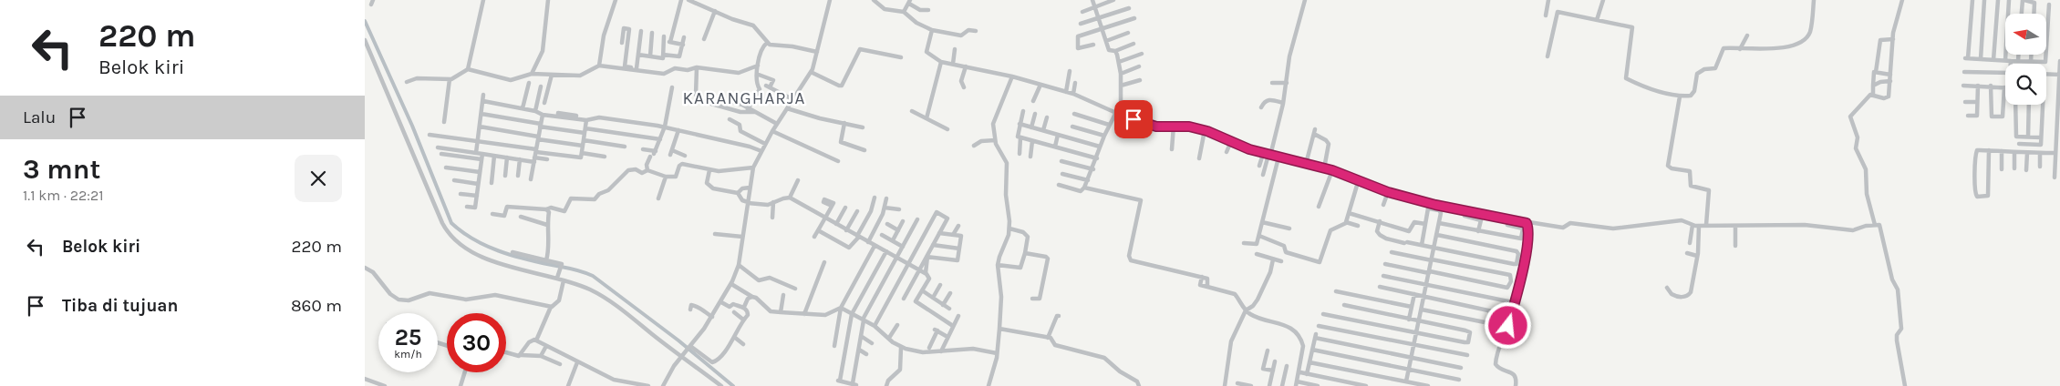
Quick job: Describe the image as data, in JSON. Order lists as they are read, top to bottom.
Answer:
{
  "districts": ["KARANGHARJA"],
  "north": "left",
  "page": {
    "turn": ["220 m", "Belok kiri"],
    "then": "Lalu",
    "heading": ["3 mnt", "1.1 km · 22:21"],
    "list": [
      {
        "name": "Belok kiri",
        "value": "220 m"
      },
      {
        "name": "Tiba di tujuan",
        "value": "860 m"
      }
    ],
    "speed": "25 km/h",
    "limit": "30"
  }
}
